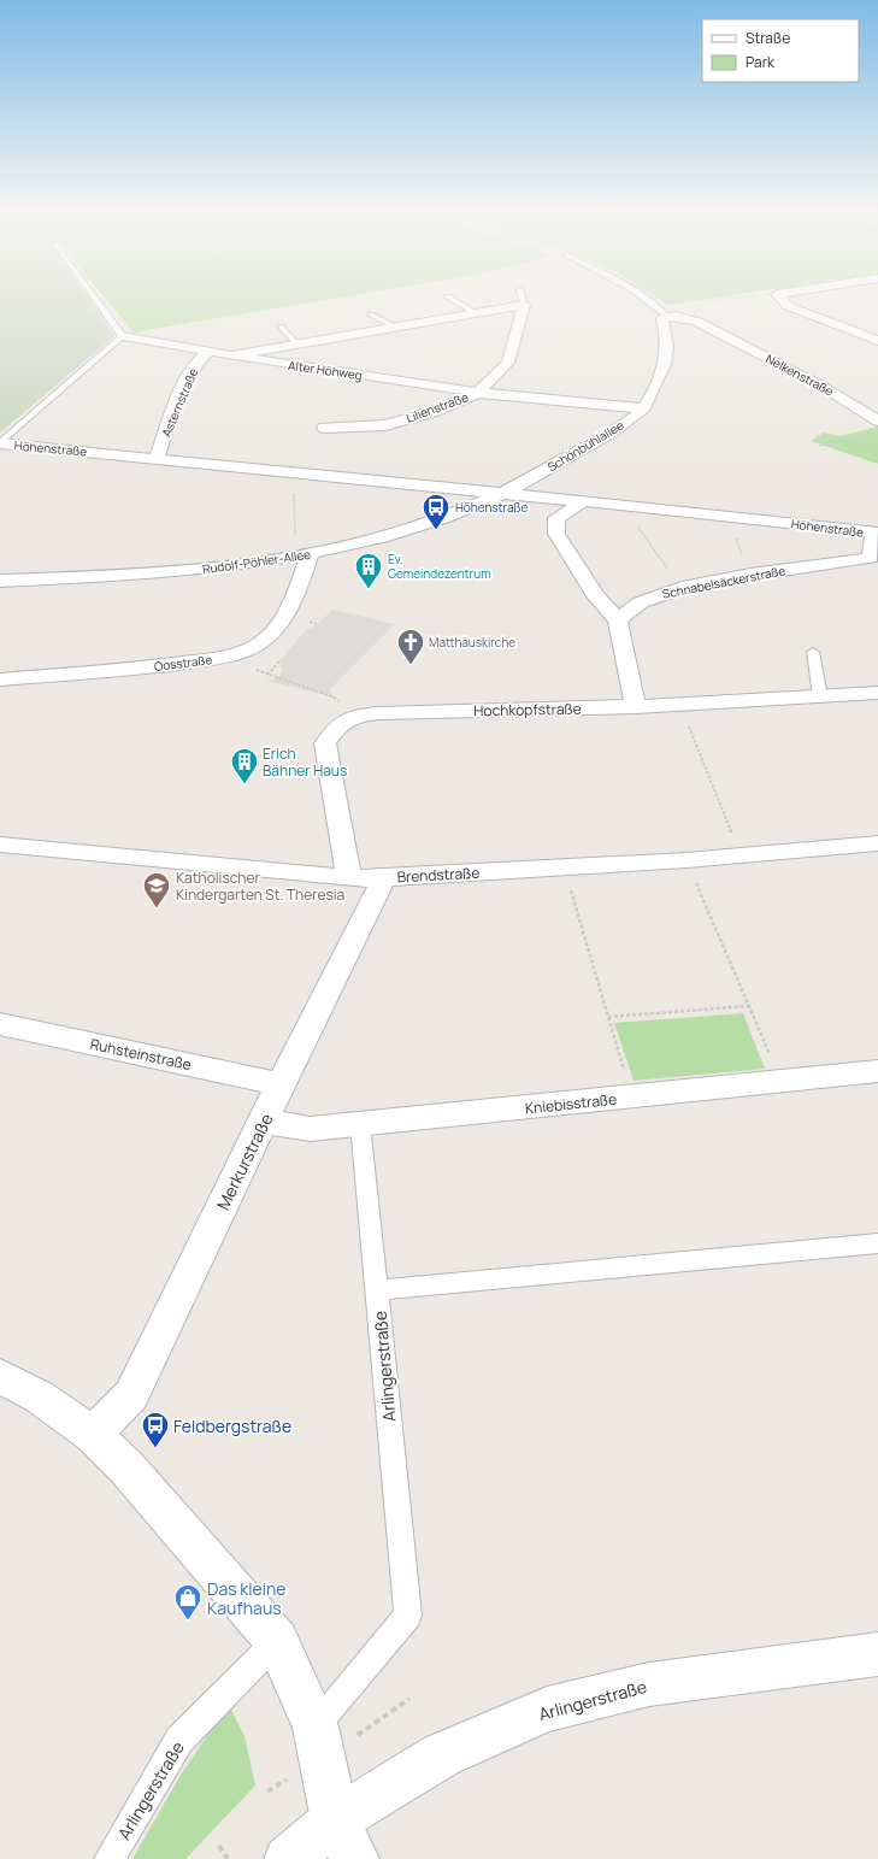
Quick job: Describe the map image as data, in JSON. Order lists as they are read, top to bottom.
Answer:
{
  "streets": {
    "street": [
      "Alter Höhweg",
      "Nelkenstraße",
      "Asternstraße",
      "Lilienstraße",
      "Schönbühlallee",
      "Höhenstraße",
      "Rudolf-Pöhler-Allee",
      "Schnabelsäckerstraße",
      "Oosstraße",
      "Hochkopfstraße",
      "Brendstraße",
      "Ruhsteinstraße",
      "Kniebisstraße",
      "Merkurstraße",
      "Arlingerstraße"
    ]
  },
  "crossings": [
    ["Alter Höhweg", "Asternstraße"],
    ["Alter Höhweg", "Lilienstraße"],
    ["Alter Höhweg", "Schönbühlallee"],
    ["Nelkenstraße", "Schönbühlallee"],
    ["Asternstraße", "Höhenstraße"],
    ["Schönbühlallee", "Höhenstraße"],
    ["Schönbühlallee", "Rudolf-Pöhler-Allee"],
    ["Höhenstraße", "Rudolf-Pöhler-Allee"],
    ["Höhenstraße", "Schnabelsäckerstraße"],
    ["Rudolf-Pöhler-Allee", "Oosstraße"],
    ["Brendstraße", "Merkurstraße"],
    ["Ruhsteinstraße", "Merkurstraße"],
    ["Kniebisstraße", "Merkurstraße"],
    ["Kniebisstraße", "Arlingerstraße"]
  ],
  "places": {
    "bus stop": ["Höhenstraße", "Feldbergstraße"],
    "building": ["Ev. Gemeindezentrum", "Erich Bähner Haus"],
    "church": ["Matthäuskirche"],
    "school or university": ["Katholischer Kindergarten St. Theresia"],
    "shop": ["Das kleine Kaufhaus"]
  },
  "legend": ["Straße", "Park"]
}
